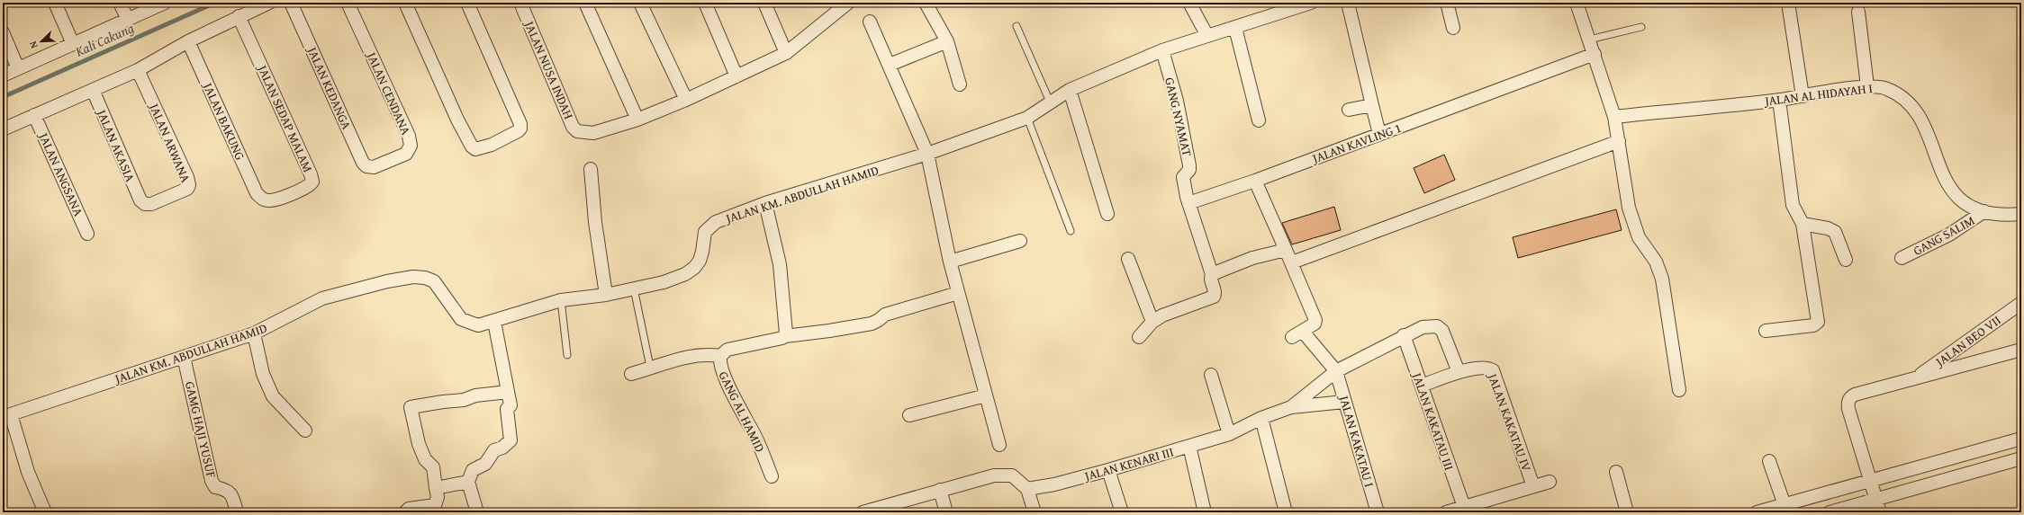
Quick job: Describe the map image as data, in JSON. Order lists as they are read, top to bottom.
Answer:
{
  "streets": {
    "street": [
      "JALAN NUSA INDAH",
      "JALAN KEDANGA",
      "JALAN CENDANA",
      "JALAN AL HIDAYAH I",
      "GANG NYAMAT",
      "JALAN SEDAP MALAM",
      "JALAN BAKUNG",
      "JALAN ARWANA",
      "JALAN KAVLING 1",
      "JALAN AKASIA",
      "JALAN ANGSANA",
      "JALAN KM. ABDULLAH HAMID",
      "GANG SALIM",
      "JALAN BEO VII",
      "GANG AL HAMID",
      "JALAN KAKATAU III",
      "JALAN KAKATAU IV",
      "GAMG HAJI YUSUF",
      "JALAN KAKATAU I",
      "JALAN KENARI III"
    ]
  },
  "crossings": [
    ["JALAN KEDANGA", "JALAN CENDANA"],
    ["JALAN AL HIDAYAH I", "GANG SALIM"],
    ["GANG NYAMAT", "JALAN KAVLING 1"],
    ["GANG NYAMAT", "JALAN KM. ABDULLAH HAMID"],
    ["JALAN SEDAP MALAM", "JALAN BAKUNG"],
    ["JALAN ARWANA", "JALAN AKASIA"],
    ["JALAN KM. ABDULLAH HAMID", "GAMG HAJI YUSUF"],
    ["JALAN KAKATAU III", "JALAN KAKATAU IV"],
    ["JALAN KAKATAU I", "JALAN KENARI III"]
  ],
  "water": ["Kali Cakung"],
  "north": "bottom left"
}
